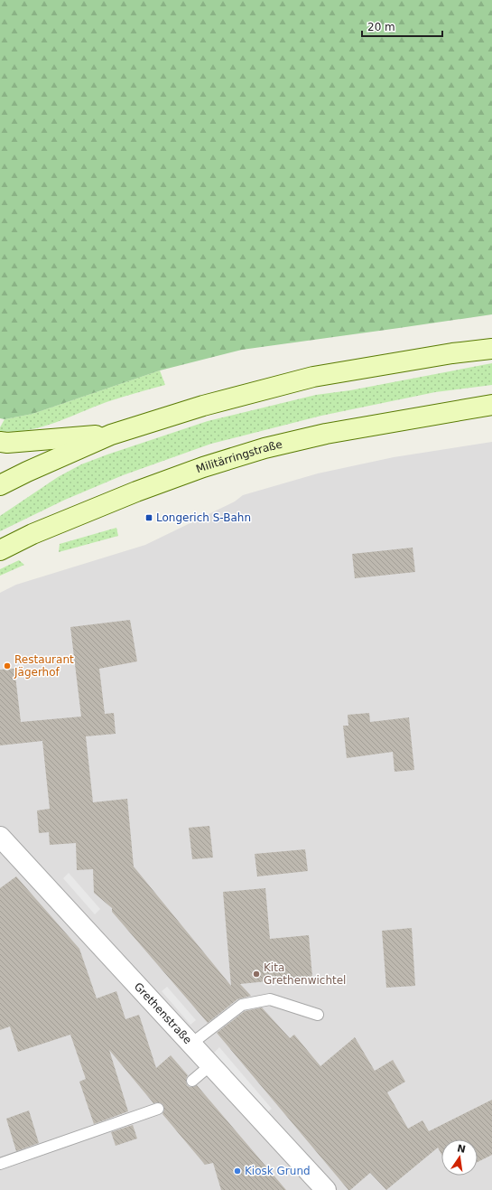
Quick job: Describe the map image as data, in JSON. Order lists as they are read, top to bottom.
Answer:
{
  "streets": {
    "main road": ["Militärringstraße"],
    "street": ["Grethenstraße"]
  },
  "places": {
    "transit": ["Longerich S-Bahn"],
    "other": ["Restaurant Jägerhof", "Kita Grethenwichtel", "Kiosk Grund"]
  },
  "scale_bar": "20 m",
  "north": "top"
}
